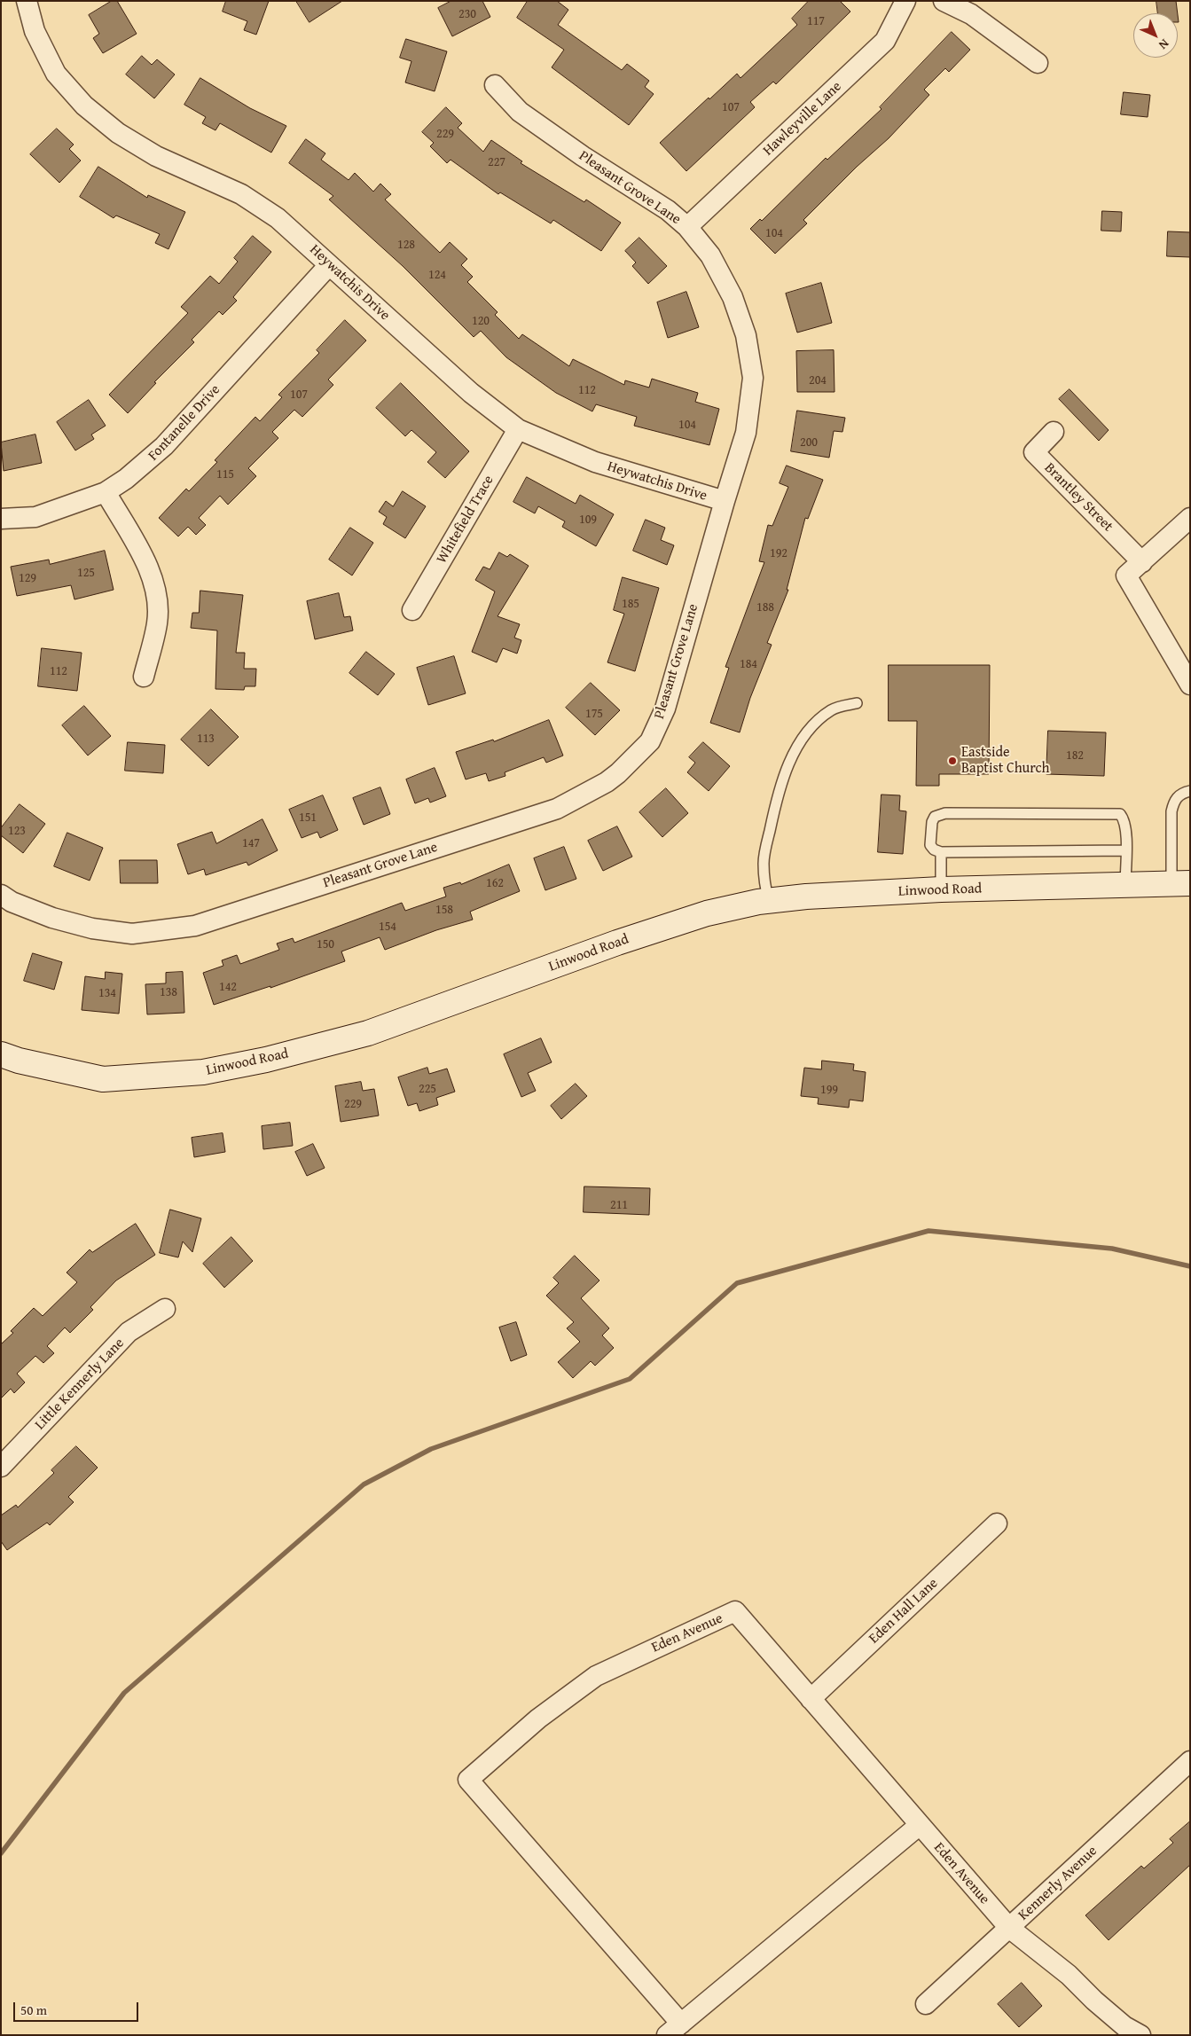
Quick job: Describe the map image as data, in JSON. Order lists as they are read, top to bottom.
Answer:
{
  "streets": {
    "street": [
      "Hawleyville Lane",
      "Pleasant Grove Lane",
      "Heywatchis Drive",
      "Fontanelle Drive",
      "Brantley Street",
      "Whitefield Trace",
      "Linwood Road",
      "Little Kennerly Lane",
      "Eden Hall Lane",
      "Eden Avenue",
      "Kennerly Avenue"
    ]
  },
  "crossings": [
    ["Hawleyville Lane", "Pleasant Grove Lane"],
    ["Pleasant Grove Lane", "Heywatchis Drive"],
    ["Heywatchis Drive", "Fontanelle Drive"],
    ["Heywatchis Drive", "Whitefield Trace"],
    ["Eden Hall Lane", "Eden Avenue"],
    ["Eden Avenue", "Kennerly Avenue"]
  ],
  "places": ["Eastside Baptist Church"],
  "house_numbers": [
    "230",
    "117",
    "107",
    "229",
    "227",
    "104",
    "128",
    "124",
    "120",
    "204",
    "112",
    "107",
    "104",
    "200",
    "115",
    "109",
    "192",
    "125",
    "129",
    "185",
    "188",
    "184",
    "112",
    "175",
    "113",
    "182",
    "151",
    "123",
    "147",
    "162",
    "158",
    "154",
    "150",
    "142",
    "138",
    "134",
    "225",
    "199",
    "229",
    "211"
  ],
  "scale_bar": "50 m",
  "north": "bottom right"
}
